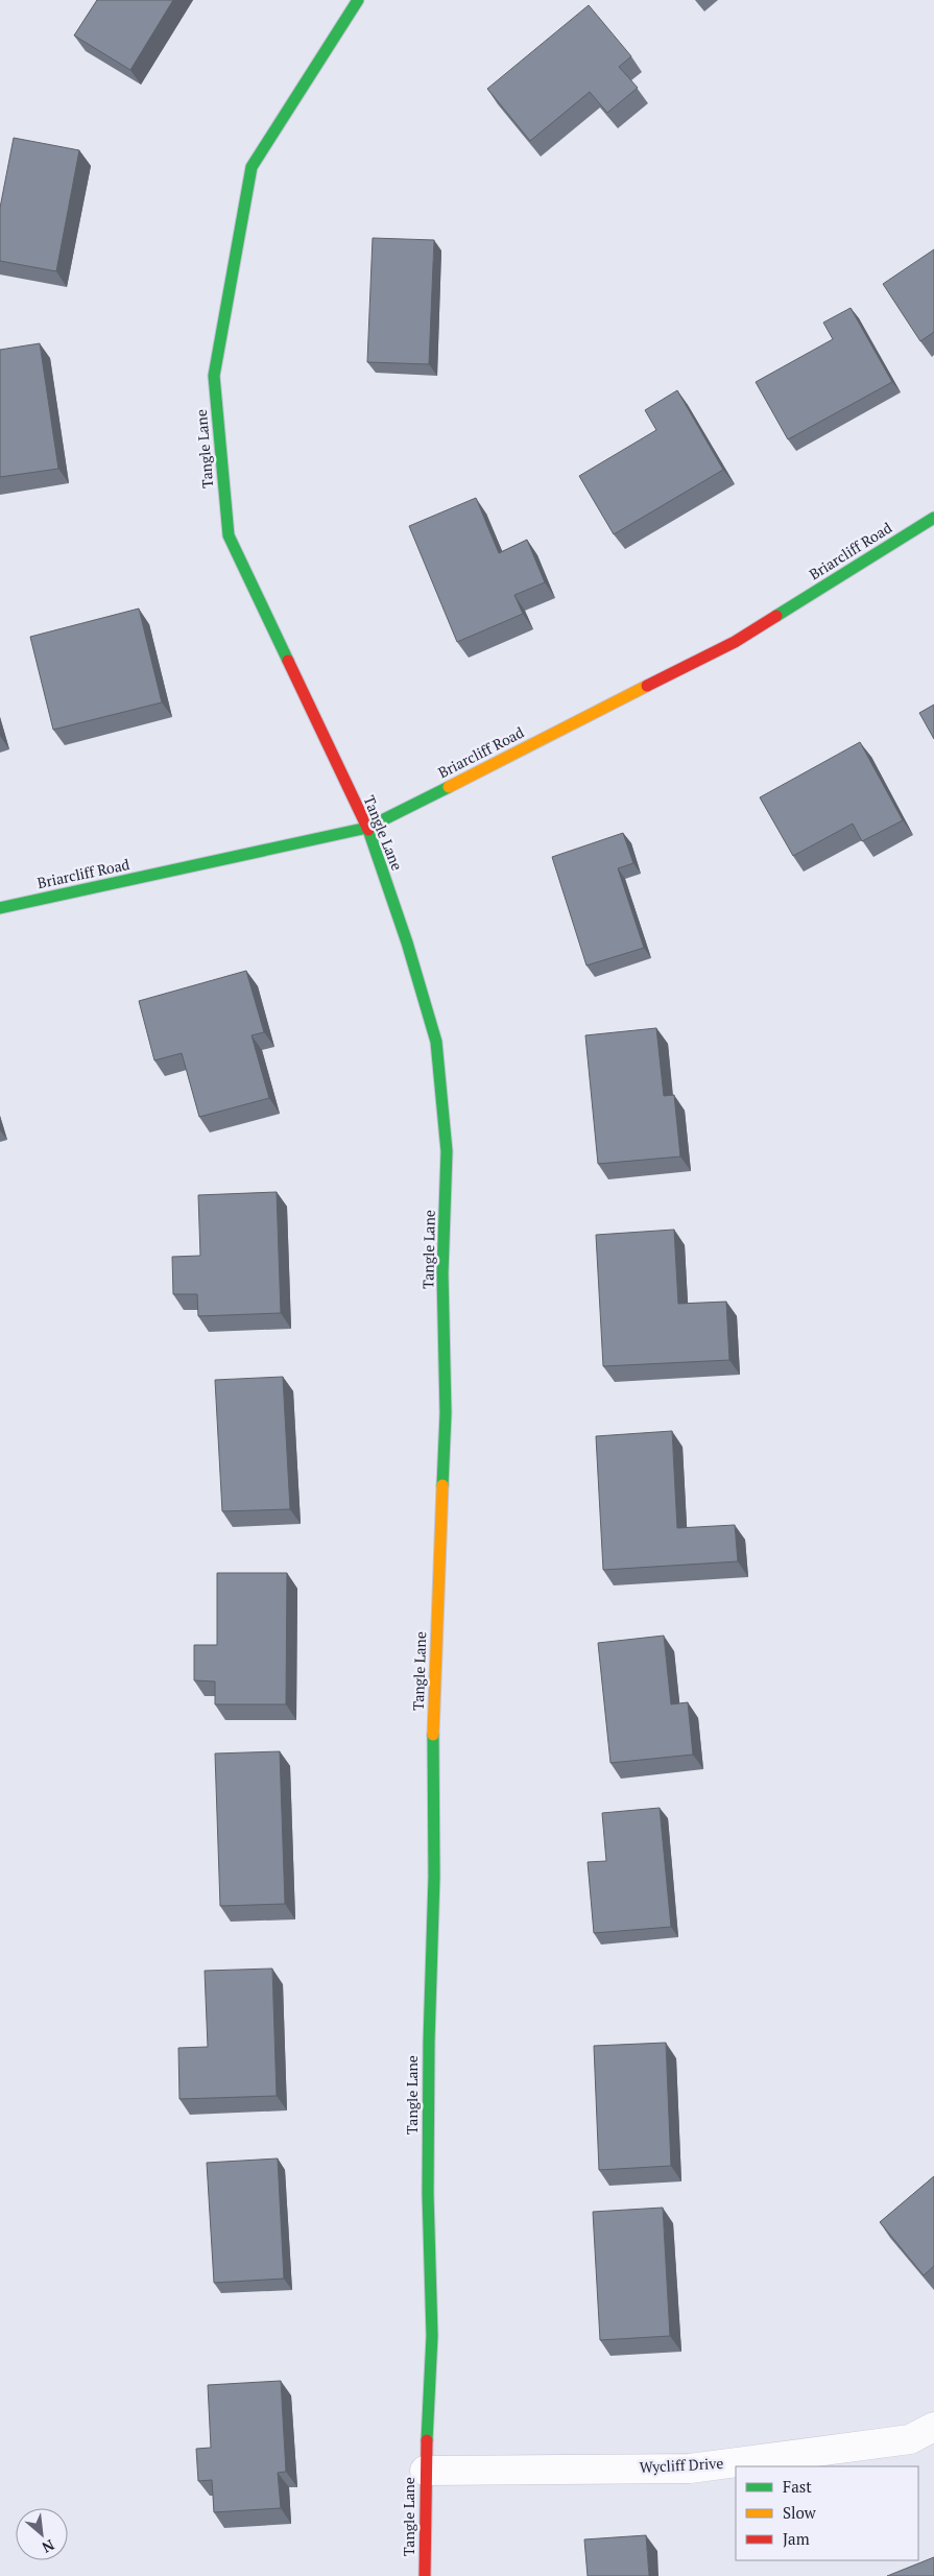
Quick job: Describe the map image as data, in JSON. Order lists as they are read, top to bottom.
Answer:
{
  "streets": {
    "street": ["Tangle Lane", "Briarcliff Road", "Wycliff Drive"]
  },
  "crossings": [
    ["Tangle Lane", "Briarcliff Road"],
    ["Tangle Lane", "Wycliff Drive"]
  ],
  "legend": ["Fast", "Slow", "Jam"],
  "north": "bottom right"
}
